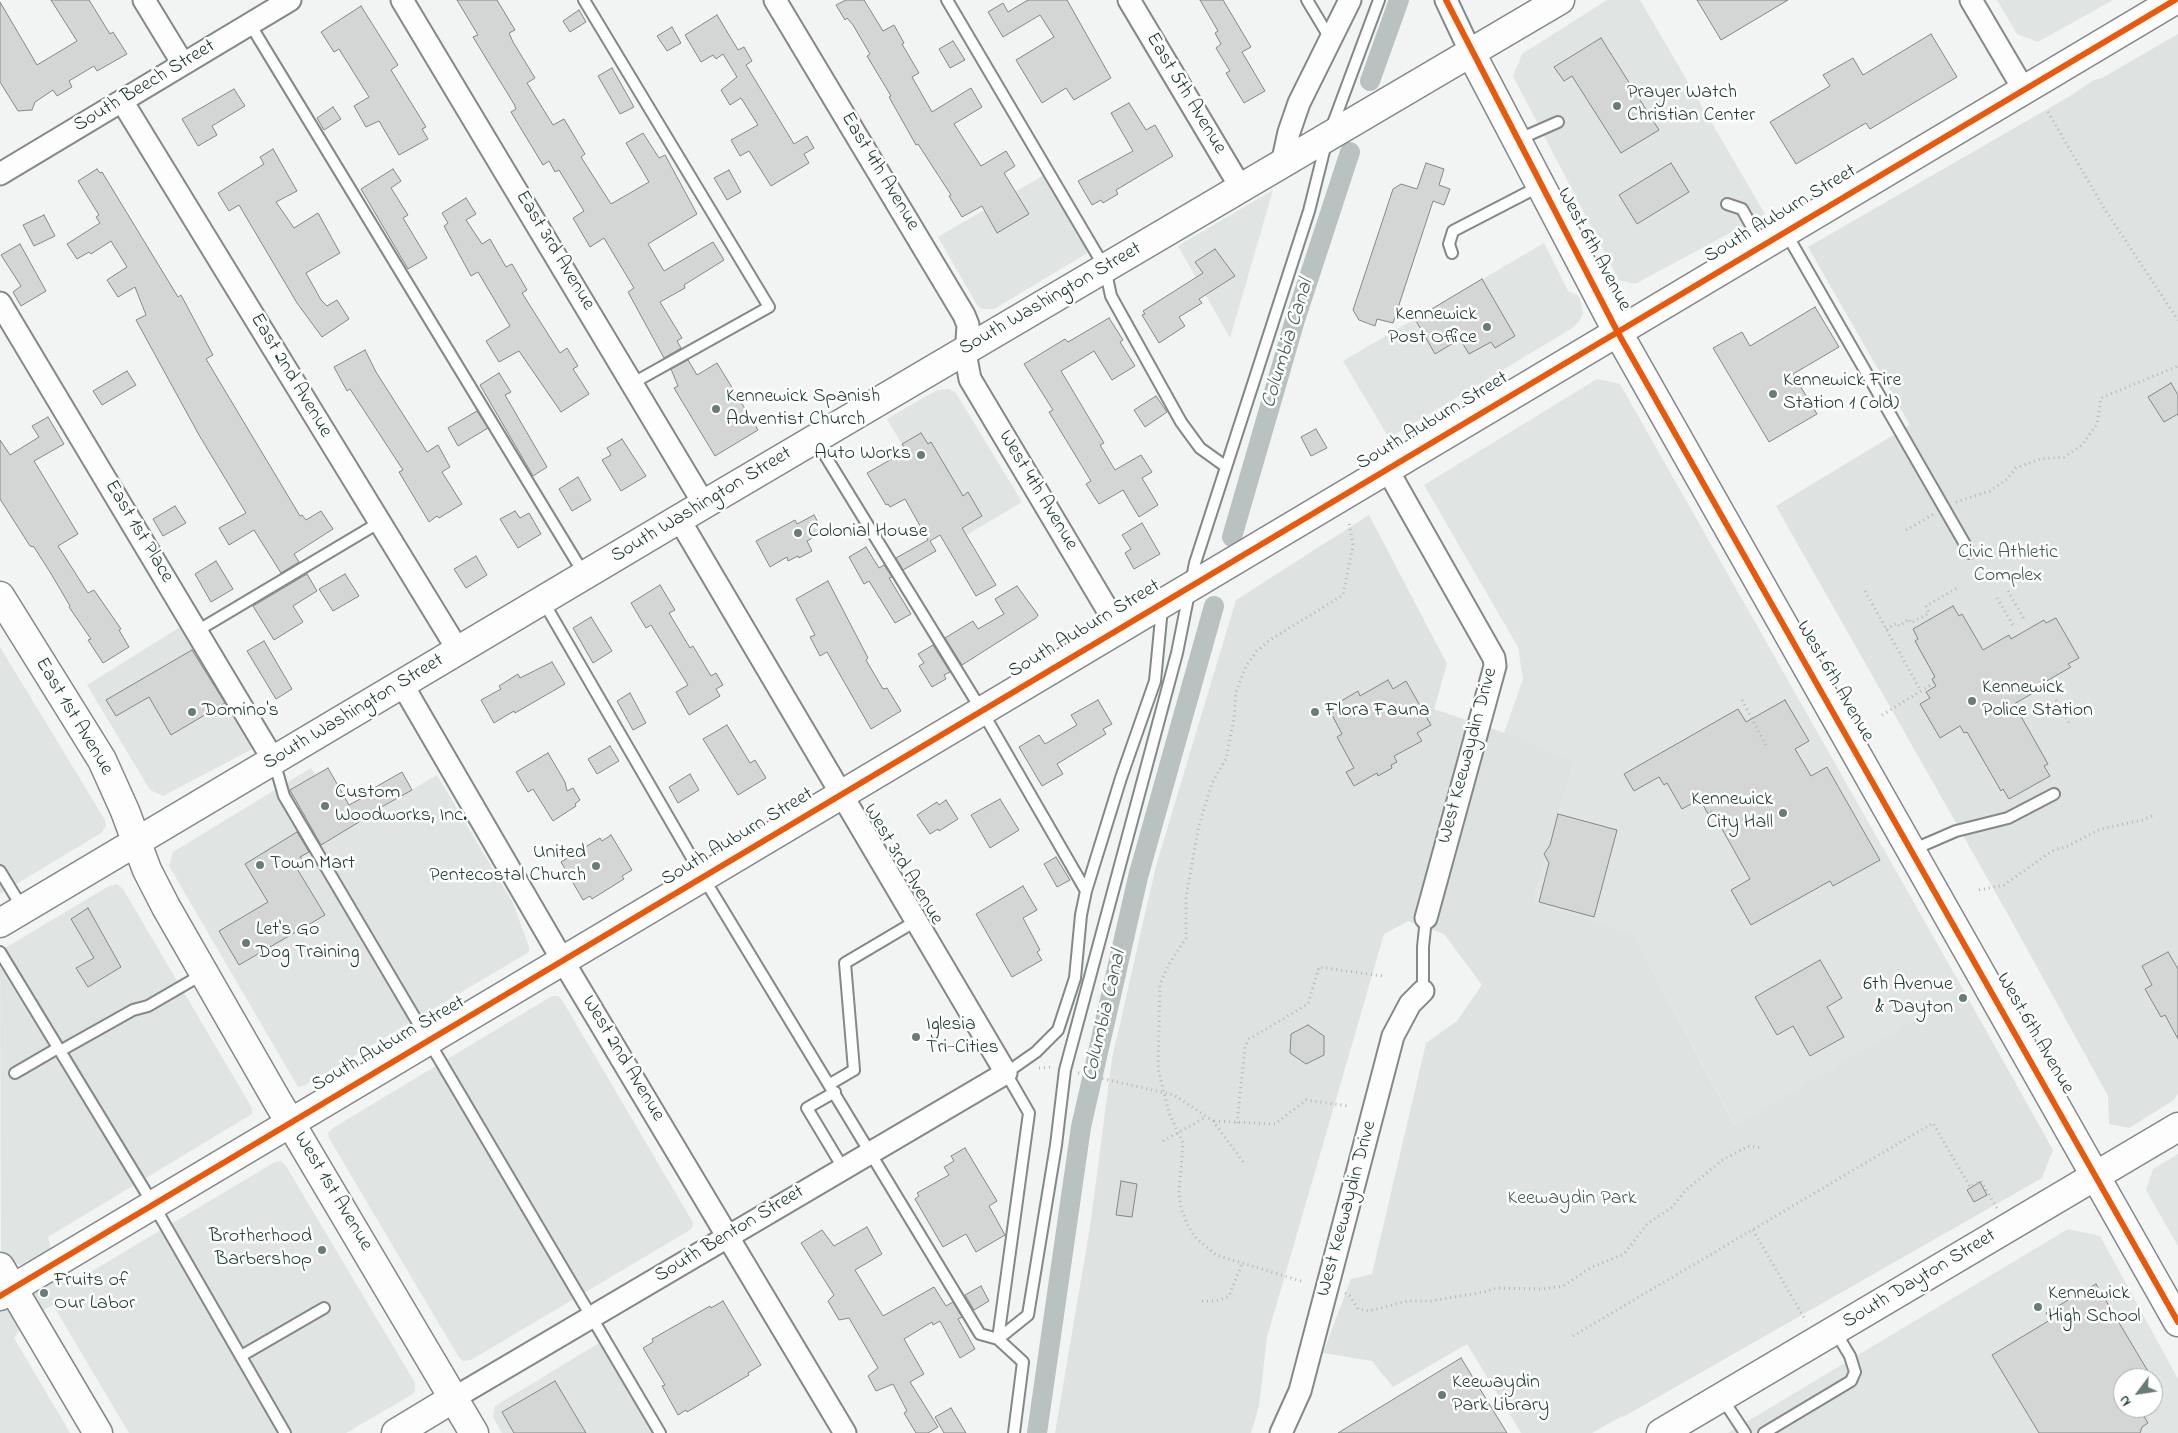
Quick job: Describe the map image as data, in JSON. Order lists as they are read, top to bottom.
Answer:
{
  "streets": {
    "street": [
      "South Beech Street",
      "East 5th Avenue",
      "East 4th Avenue",
      "South Auburn Street",
      "West 6th Avenue",
      "East 3rd Avenue",
      "South Washington Street",
      "East 2nd Avenue",
      "West 4th Avenue",
      "East 1st Place",
      "East 1st Avenue",
      "West Keewaydin Drive",
      "West 3rd Avenue",
      "West 2nd Avenue",
      "West 1st Avenue",
      "South Benton Street",
      "South Dayton Street"
    ]
  },
  "crossings": [
    ["South Beech Street", "East 2nd Avenue"],
    ["East 5th Avenue", "South Washington Street"],
    ["East 4th Avenue", "South Washington Street"],
    ["East 4th Avenue", "West 4th Avenue"],
    ["South Auburn Street", "West 6th Avenue"],
    ["South Auburn Street", "West 4th Avenue"],
    ["South Auburn Street", "West Keewaydin Drive"],
    ["South Auburn Street", "West 3rd Avenue"],
    ["South Auburn Street", "West 2nd Avenue"],
    ["South Auburn Street", "West 1st Avenue"],
    ["West 6th Avenue", "South Washington Street"],
    ["West 6th Avenue", "South Dayton Street"],
    ["East 3rd Avenue", "South Washington Street"],
    ["South Washington Street", "East 2nd Avenue"],
    ["South Washington Street", "West 4th Avenue"],
    ["South Washington Street", "East 1st Place"],
    ["South Washington Street", "East 1st Avenue"],
    ["South Washington Street", "West 3rd Avenue"],
    ["South Washington Street", "West 2nd Avenue"],
    ["South Washington Street", "West 1st Avenue"],
    ["East 1st Avenue", "West 1st Avenue"],
    ["West 3rd Avenue", "South Benton Street"],
    ["West 2nd Avenue", "South Benton Street"],
    ["West 1st Avenue", "South Benton Street"]
  ],
  "water": ["Columbia Canal"],
  "parks": ["Civic Athletic Complex", "Keewaydin Park"],
  "places": [
    "Prayer Watch Christian Center",
    "Kennewick Post Office",
    "Kennewick Fire Station 1 (old)",
    "Kennewick Spanish Adventist Church",
    "Auto Works",
    "Colonial House",
    "Kennewick Police Station",
    "Domino's",
    "Flora Fauna",
    "Custom Woodworks, Inc.",
    "Kennewick City Hall",
    "Town Mart",
    "United Pentecostal Church",
    "Let's Go Dog Training",
    "6th Avenue & Dayton",
    "Iglesia Tri-Cities",
    "Brotherhood Barbershop",
    "Fruits of Our Labor",
    "Kennewick High School",
    "Keewaydin Park Library"
  ],
  "north": "bottom left"
}
